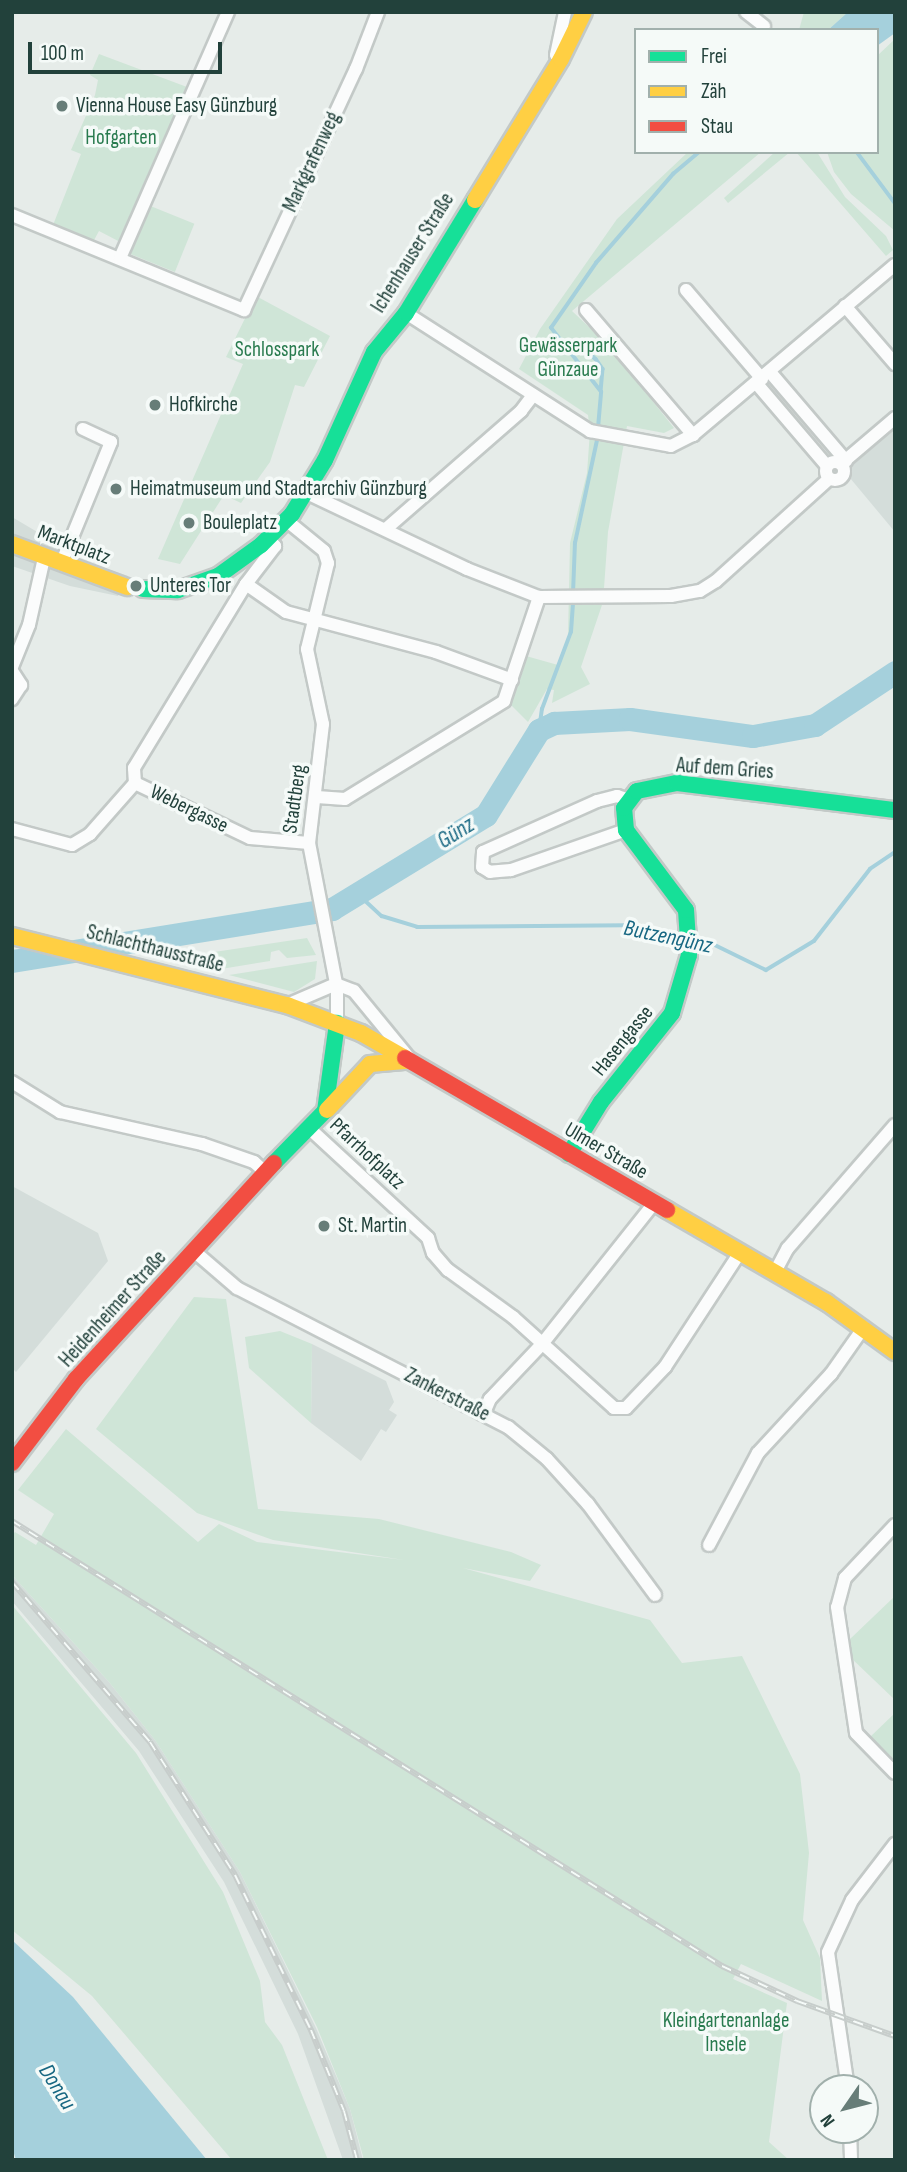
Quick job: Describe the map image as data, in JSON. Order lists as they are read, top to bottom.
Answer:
{
  "streets": {
    "main road": [
      "Ichenhauser Straße",
      "Marktplatz",
      "Auf dem Gries",
      "Schlachthausstraße",
      "Hasengasse",
      "Ulmer Straße",
      "Pfarrhofplatz",
      "Heidenheimer Straße"
    ],
    "street": [
      "Markgrafenweg",
      "Stadtberg",
      "Webergasse",
      "Zankerstraße"
    ]
  },
  "crossings": [
    ["Ichenhauser Straße", "Stadtberg"],
    ["Auf dem Gries", "Hasengasse"],
    ["Stadtberg", "Webergasse"],
    ["Stadtberg", "Ulmer Straße"],
    ["Stadtberg", "Pfarrhofplatz"],
    ["Schlachthausstraße", "Ulmer Straße"],
    ["Hasengasse", "Ulmer Straße"],
    ["Ulmer Straße", "Pfarrhofplatz"],
    ["Pfarrhofplatz", "Heidenheimer Straße"],
    ["Heidenheimer Straße", "Zankerstraße"]
  ],
  "water": ["Günz", "Butzengünz", "Donau"],
  "parks": [
    "Hofgarten",
    "Gewässerpark Günzaue",
    "Schlosspark",
    "Kleingartenanlage Insele"
  ],
  "places": [
    "Vienna House Easy Günzburg",
    "Hofkirche",
    "Heimatmuseum und Stadtarchiv Günzburg",
    "Bouleplatz",
    "Unteres Tor",
    "St. Martin"
  ],
  "legend": ["Frei", "Zäh", "Stau"],
  "scale_bar": "100 m",
  "north": "bottom left"
}
